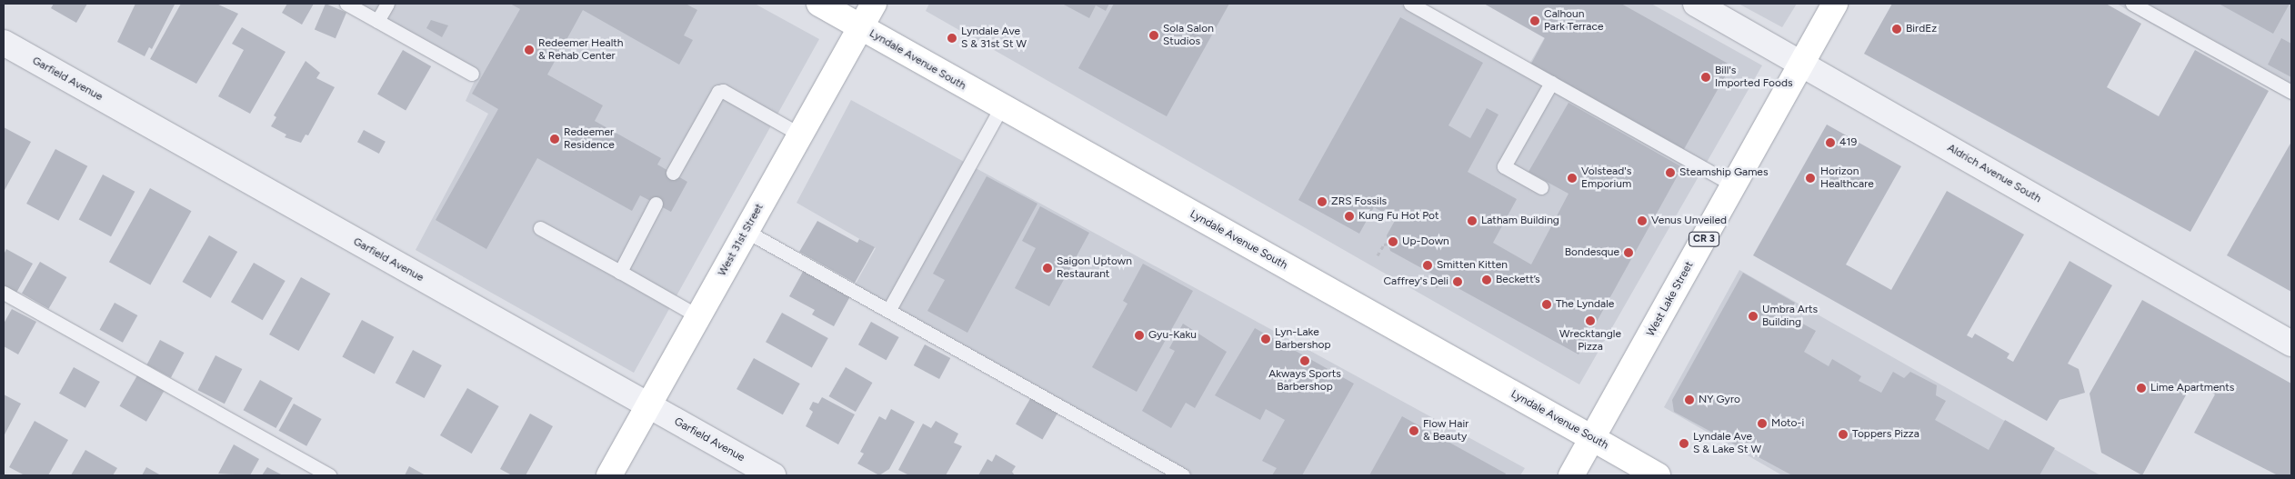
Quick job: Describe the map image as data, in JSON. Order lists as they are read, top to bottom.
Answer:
{
  "streets": {
    "main road": [
      "Lyndale Avenue South",
      "CR 3",
      "West 31st Street",
      "West Lake Street"
    ],
    "street": ["Garfield Avenue", "Aldrich Avenue South"]
  },
  "crossings": [
    ["Lyndale Avenue South", "West 31st Street"],
    ["Lyndale Avenue South", "West Lake Street"],
    ["Garfield Avenue", "West 31st Street"],
    ["Aldrich Avenue South", "West Lake Street"]
  ],
  "places": [
    "Calhoun Park Terrace",
    "BirdEz",
    "Sola Salon Studios",
    "Lyndale Ave S & 31st St W",
    "Redeemer Health & Rehab Center",
    "Bill's Imported Foods",
    "Redeemer Residence",
    "419",
    "Steamship Games",
    "Volstead's Emporium",
    "Horizon Healthcare",
    "ZRS Fossils",
    "Kung Fu Hot Pot",
    "Latham Building",
    "Venus Unveiled",
    "Up-Down",
    "Bondesque",
    "Smitten Kitten",
    "Saigon Uptown Restaurant",
    "Beckett’s",
    "Caffrey's Deli",
    "The Lyndale",
    "Umbra Arts Building",
    "Wrecktangle Pizza",
    "Gyu-Kaku",
    "Lyn-Lake Barbershop",
    "Akways Sports Barbershop",
    "Lime Apartments",
    "NY Gyro",
    "Moto-i",
    "Flow Hair & Beauty",
    "Toppers Pizza",
    "Lyndale Ave S & Lake St W"
  ]
}
